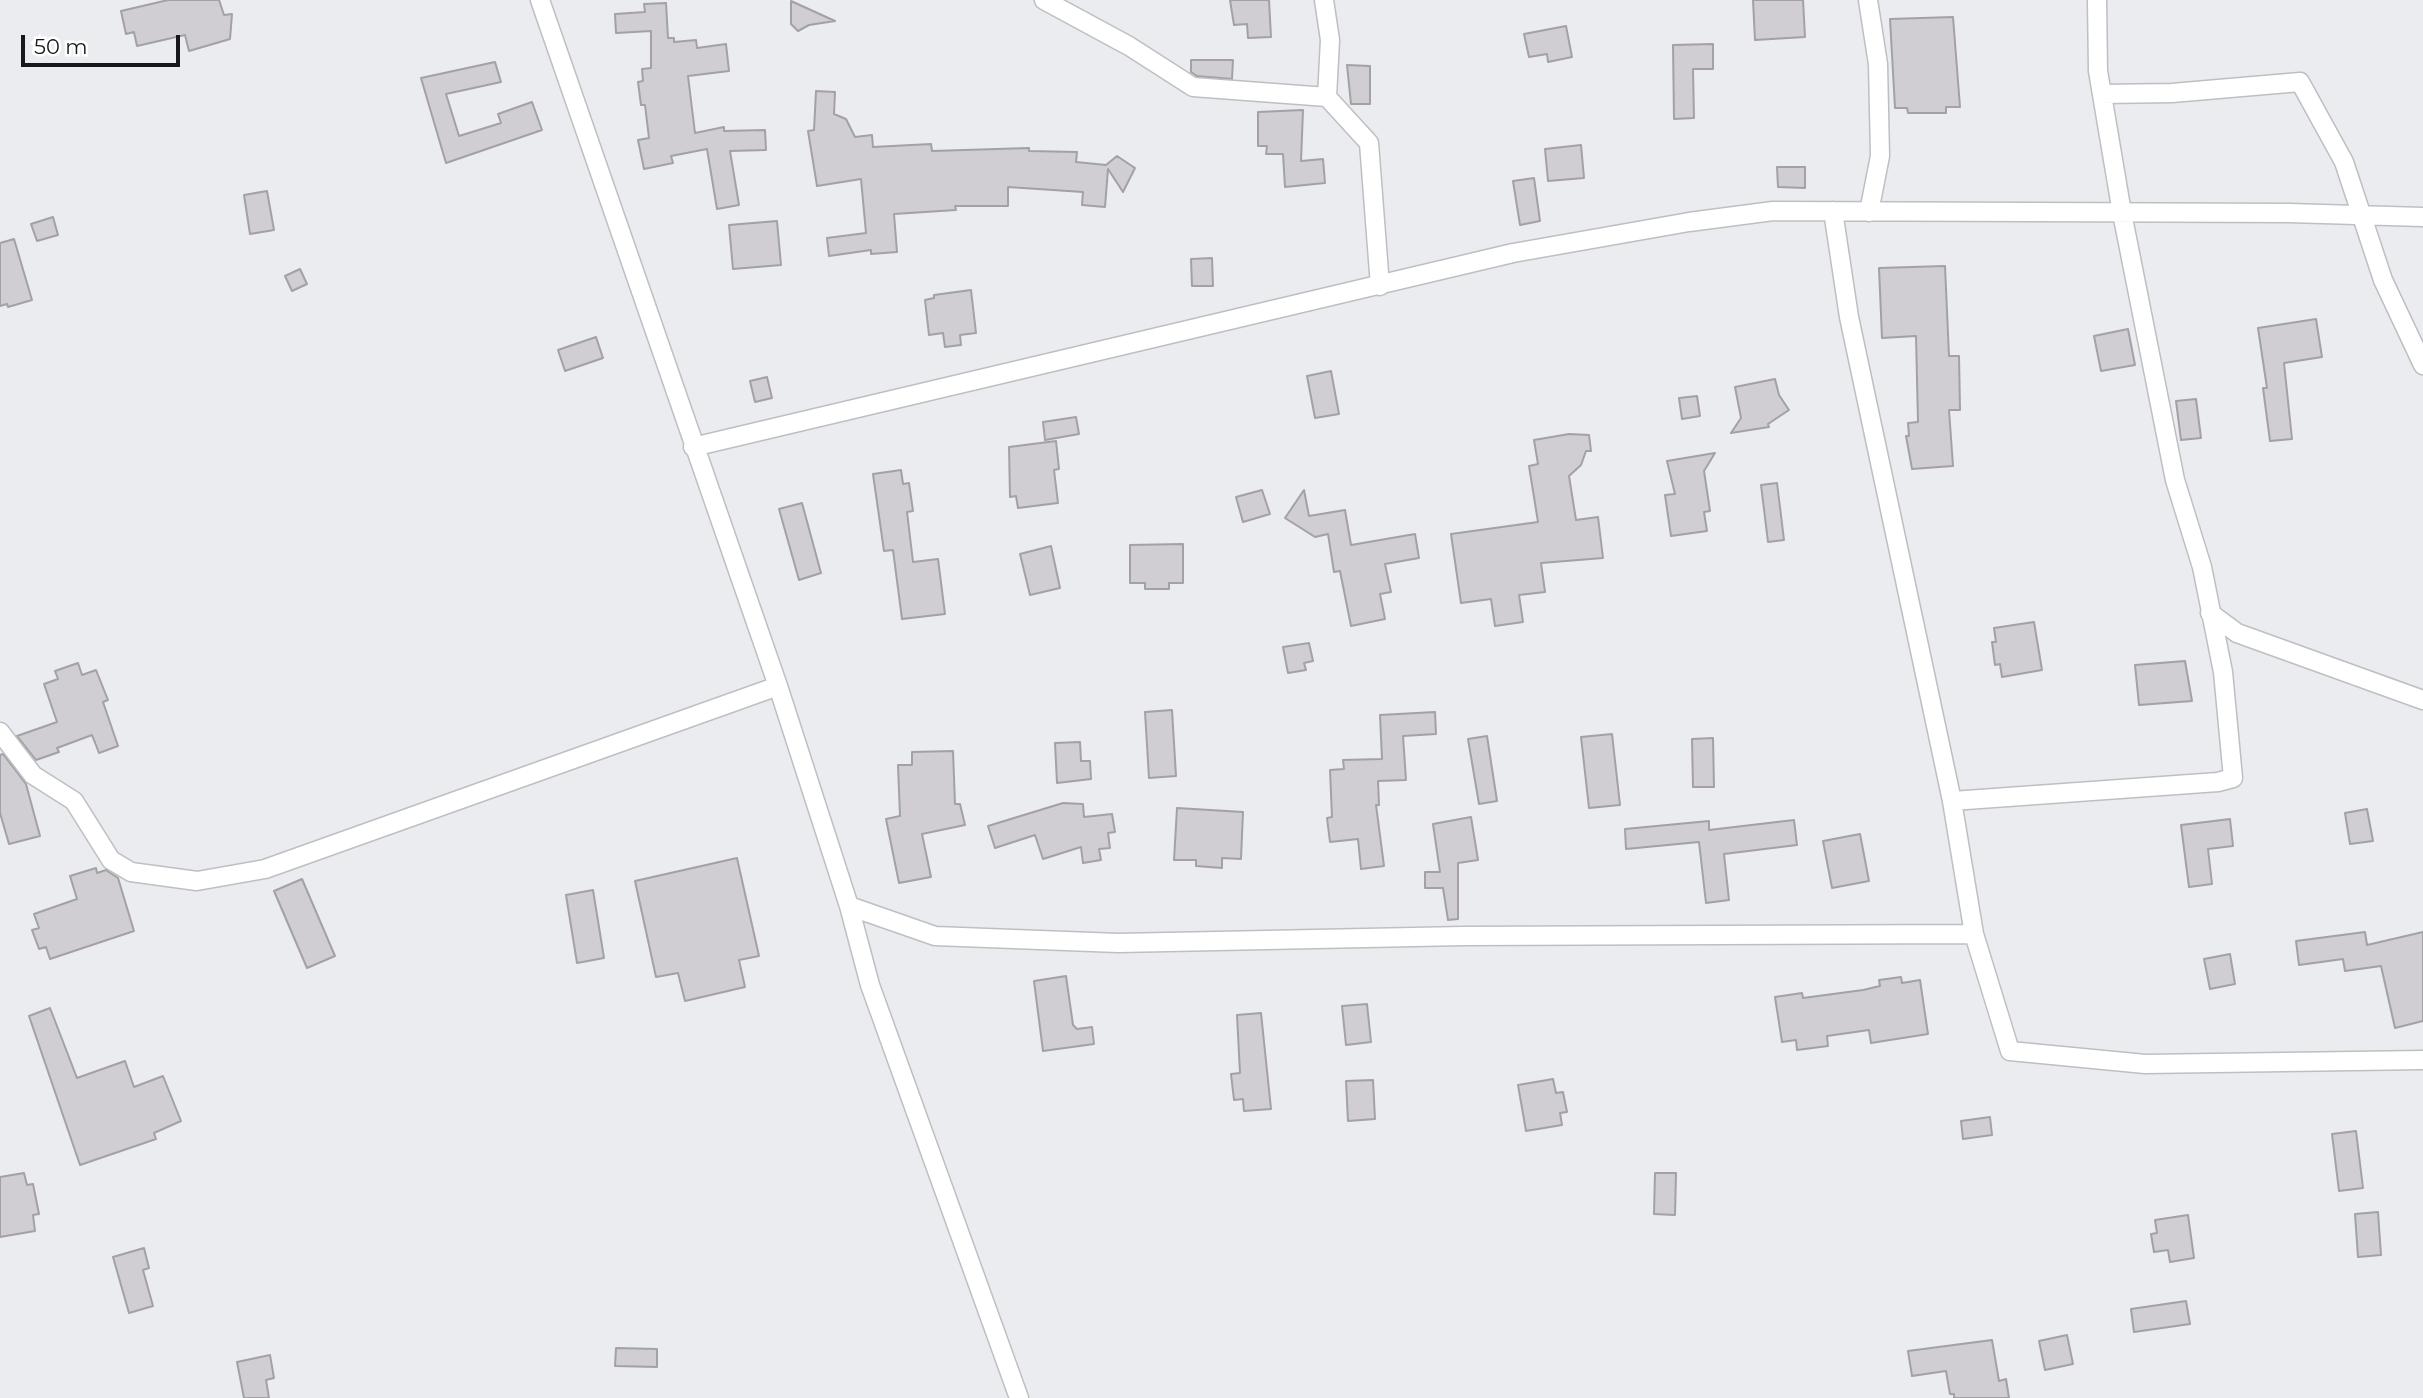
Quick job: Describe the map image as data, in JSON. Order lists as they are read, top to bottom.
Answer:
{
  "scale_bar": "50 m"
}
